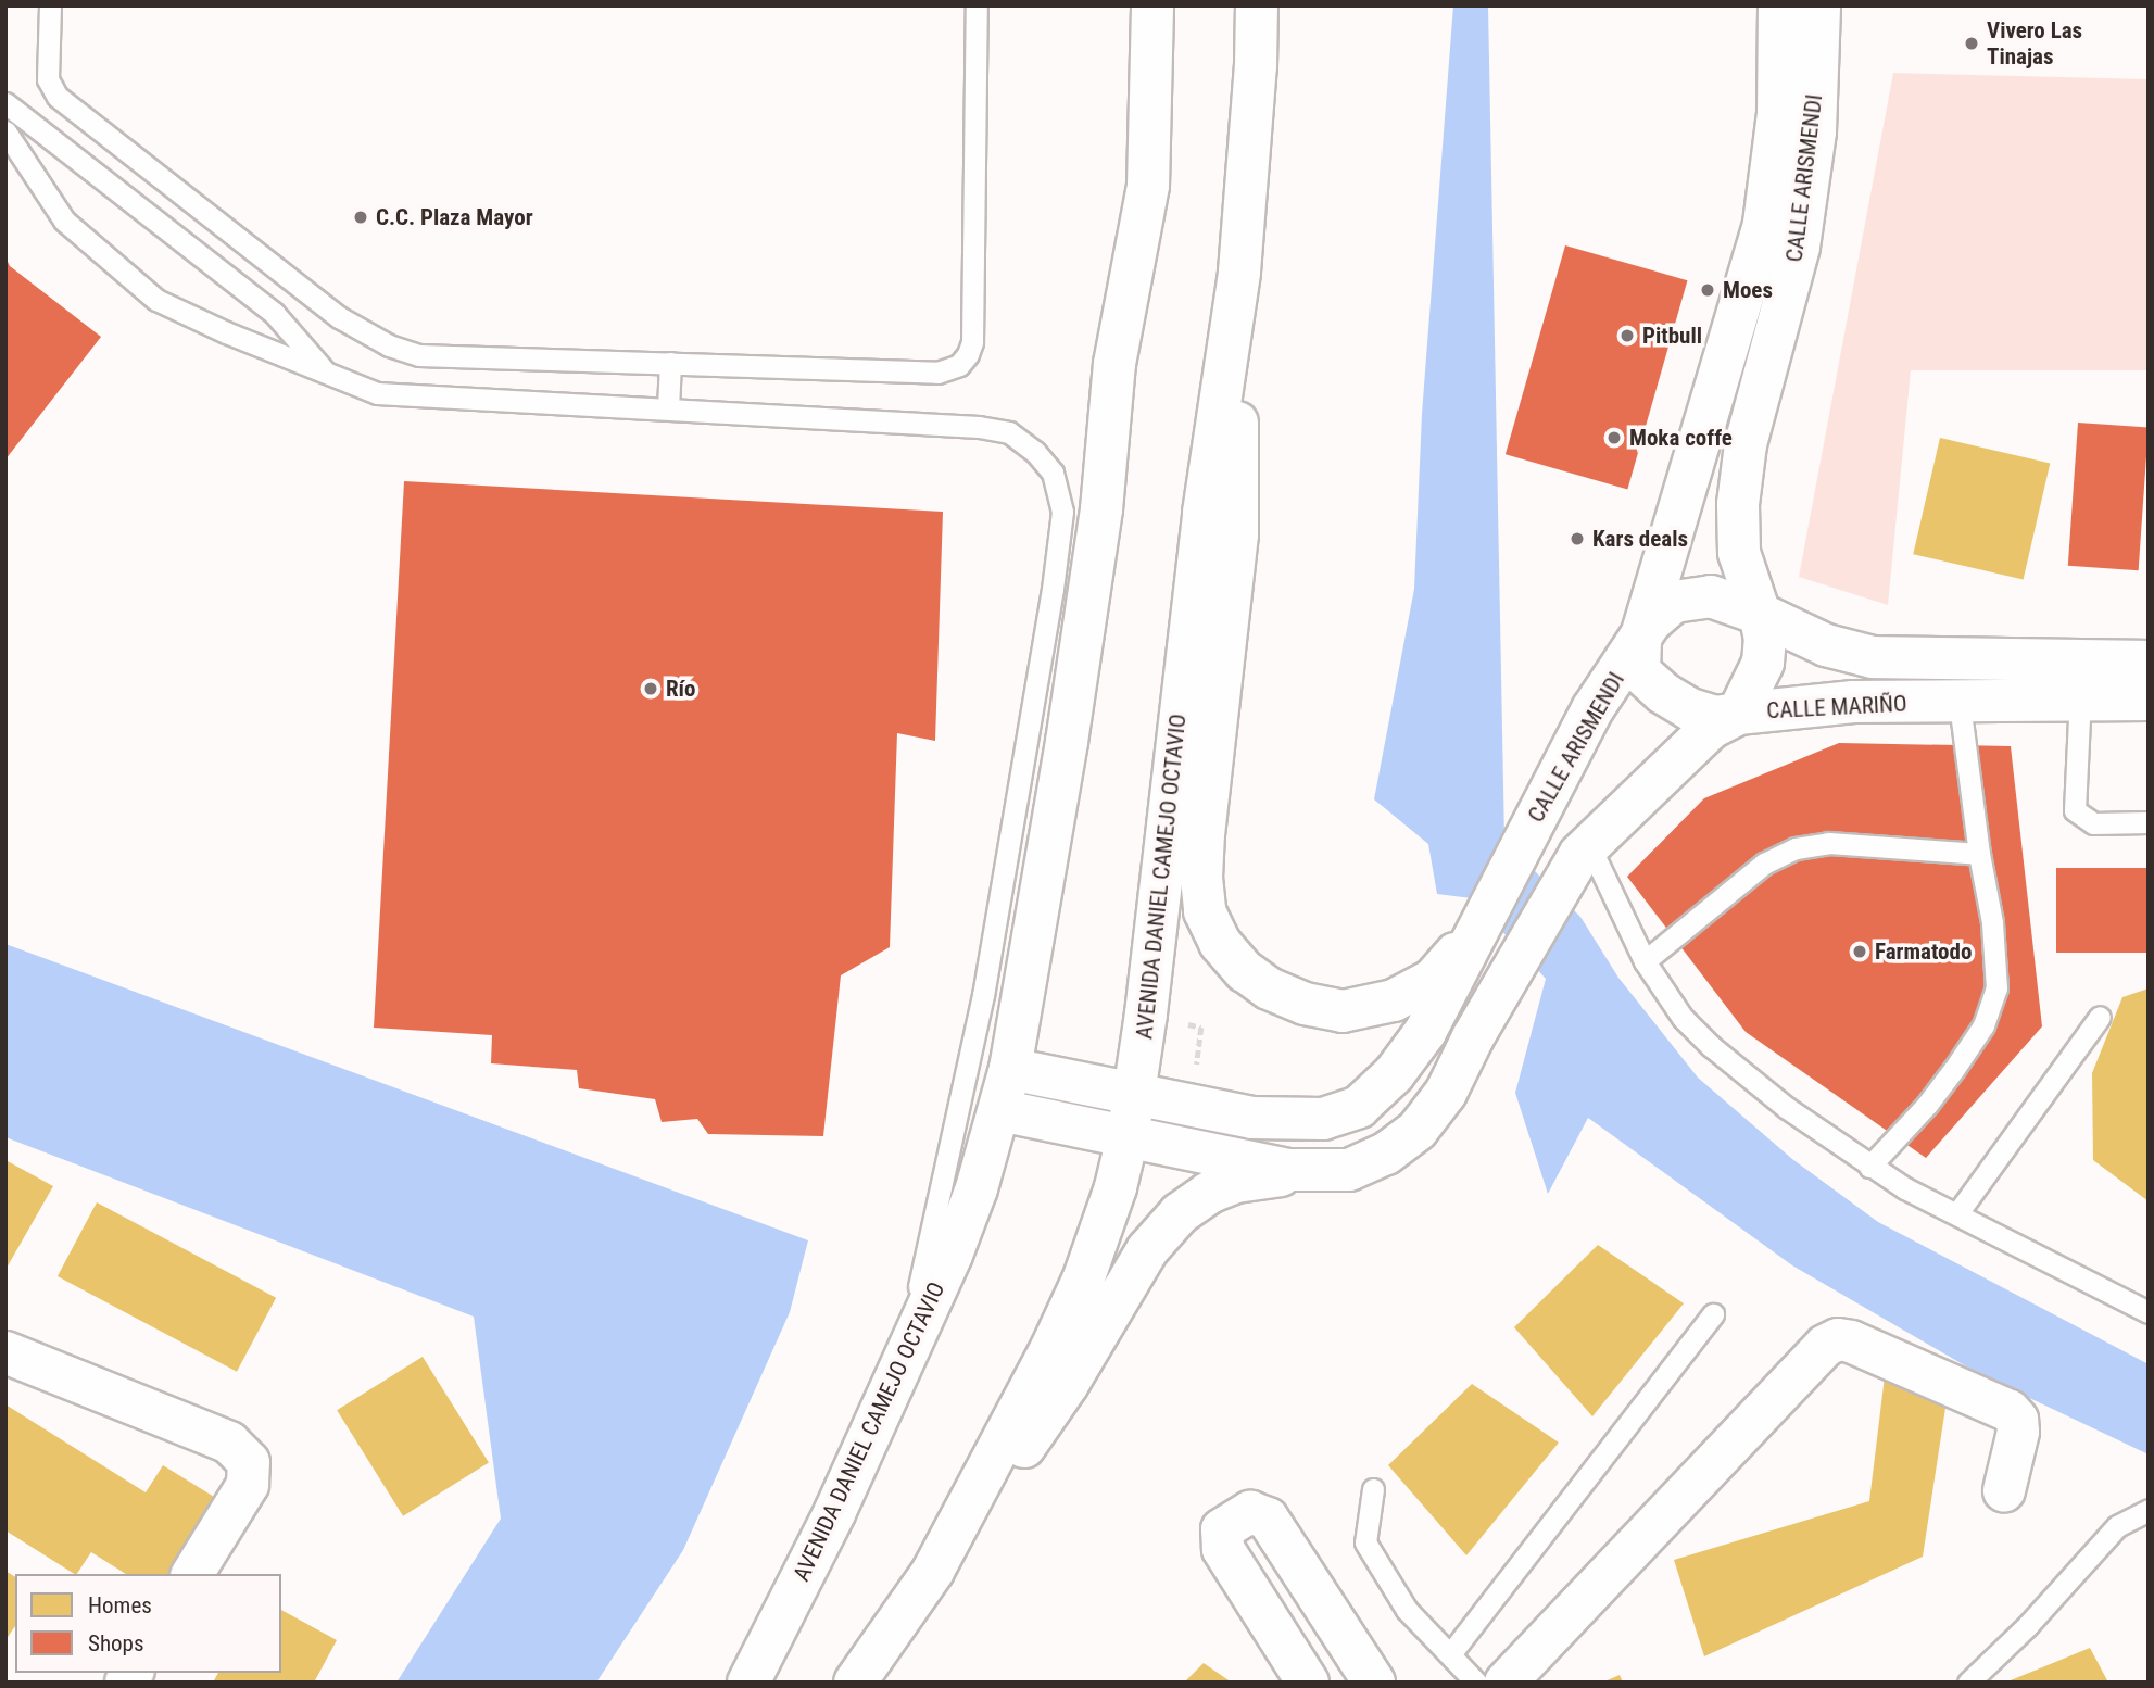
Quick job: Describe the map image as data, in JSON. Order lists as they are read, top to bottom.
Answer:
{
  "streets": {
    "street": ["CALLE ARISMENDI", "CALLE MARIÑO", "AVENIDA DANIEL CAMEJO OCTAVIO"]
  },
  "crossings": [
    ["CALLE ARISMENDI", "CALLE MARIÑO"],
    ["CALLE ARISMENDI", "AVENIDA DANIEL CAMEJO OCTAVIO"]
  ],
  "places": [
    "Vivero Las Tinajas",
    "C.C. Plaza Mayor",
    "Moes",
    "Pitbull",
    "Moka coffe",
    "Kars deals",
    "Río",
    "Farmatodo"
  ],
  "legend": ["Homes", "Shops"]
}
